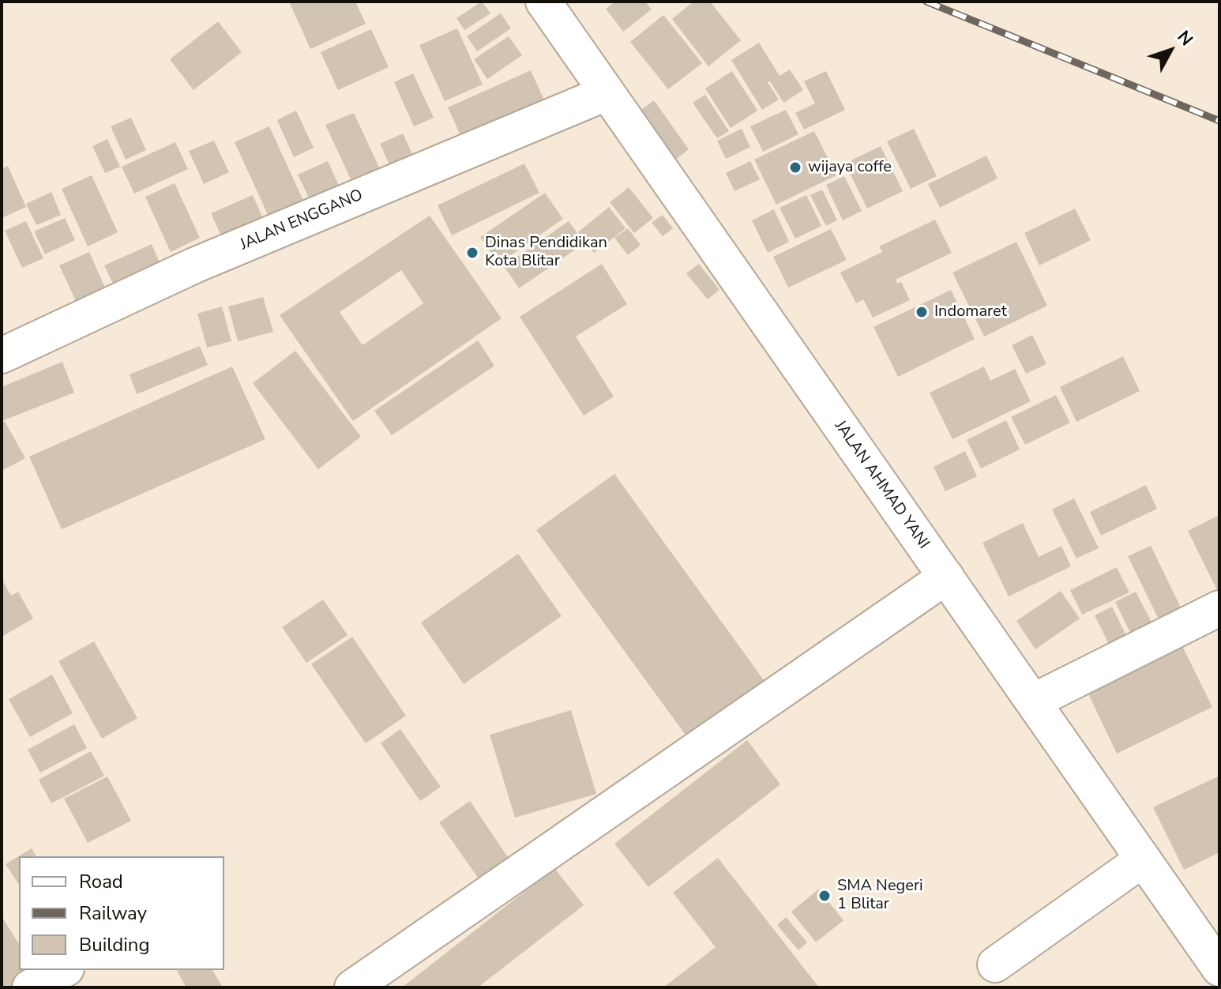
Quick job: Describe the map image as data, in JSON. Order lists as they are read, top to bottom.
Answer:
{
  "streets": {
    "main road": ["JALAN ENGGANO", "JALAN AHMAD YANI"]
  },
  "crossings": [
    ["JALAN ENGGANO", "JALAN AHMAD YANI"]
  ],
  "places": [
    "wijaya coffe",
    "Dinas Pendidikan Kota Blitar",
    "Indomaret",
    "SMA Negeri 1 Blitar"
  ],
  "legend": ["Road", "Railway", "Building"],
  "north": "top right"
}
